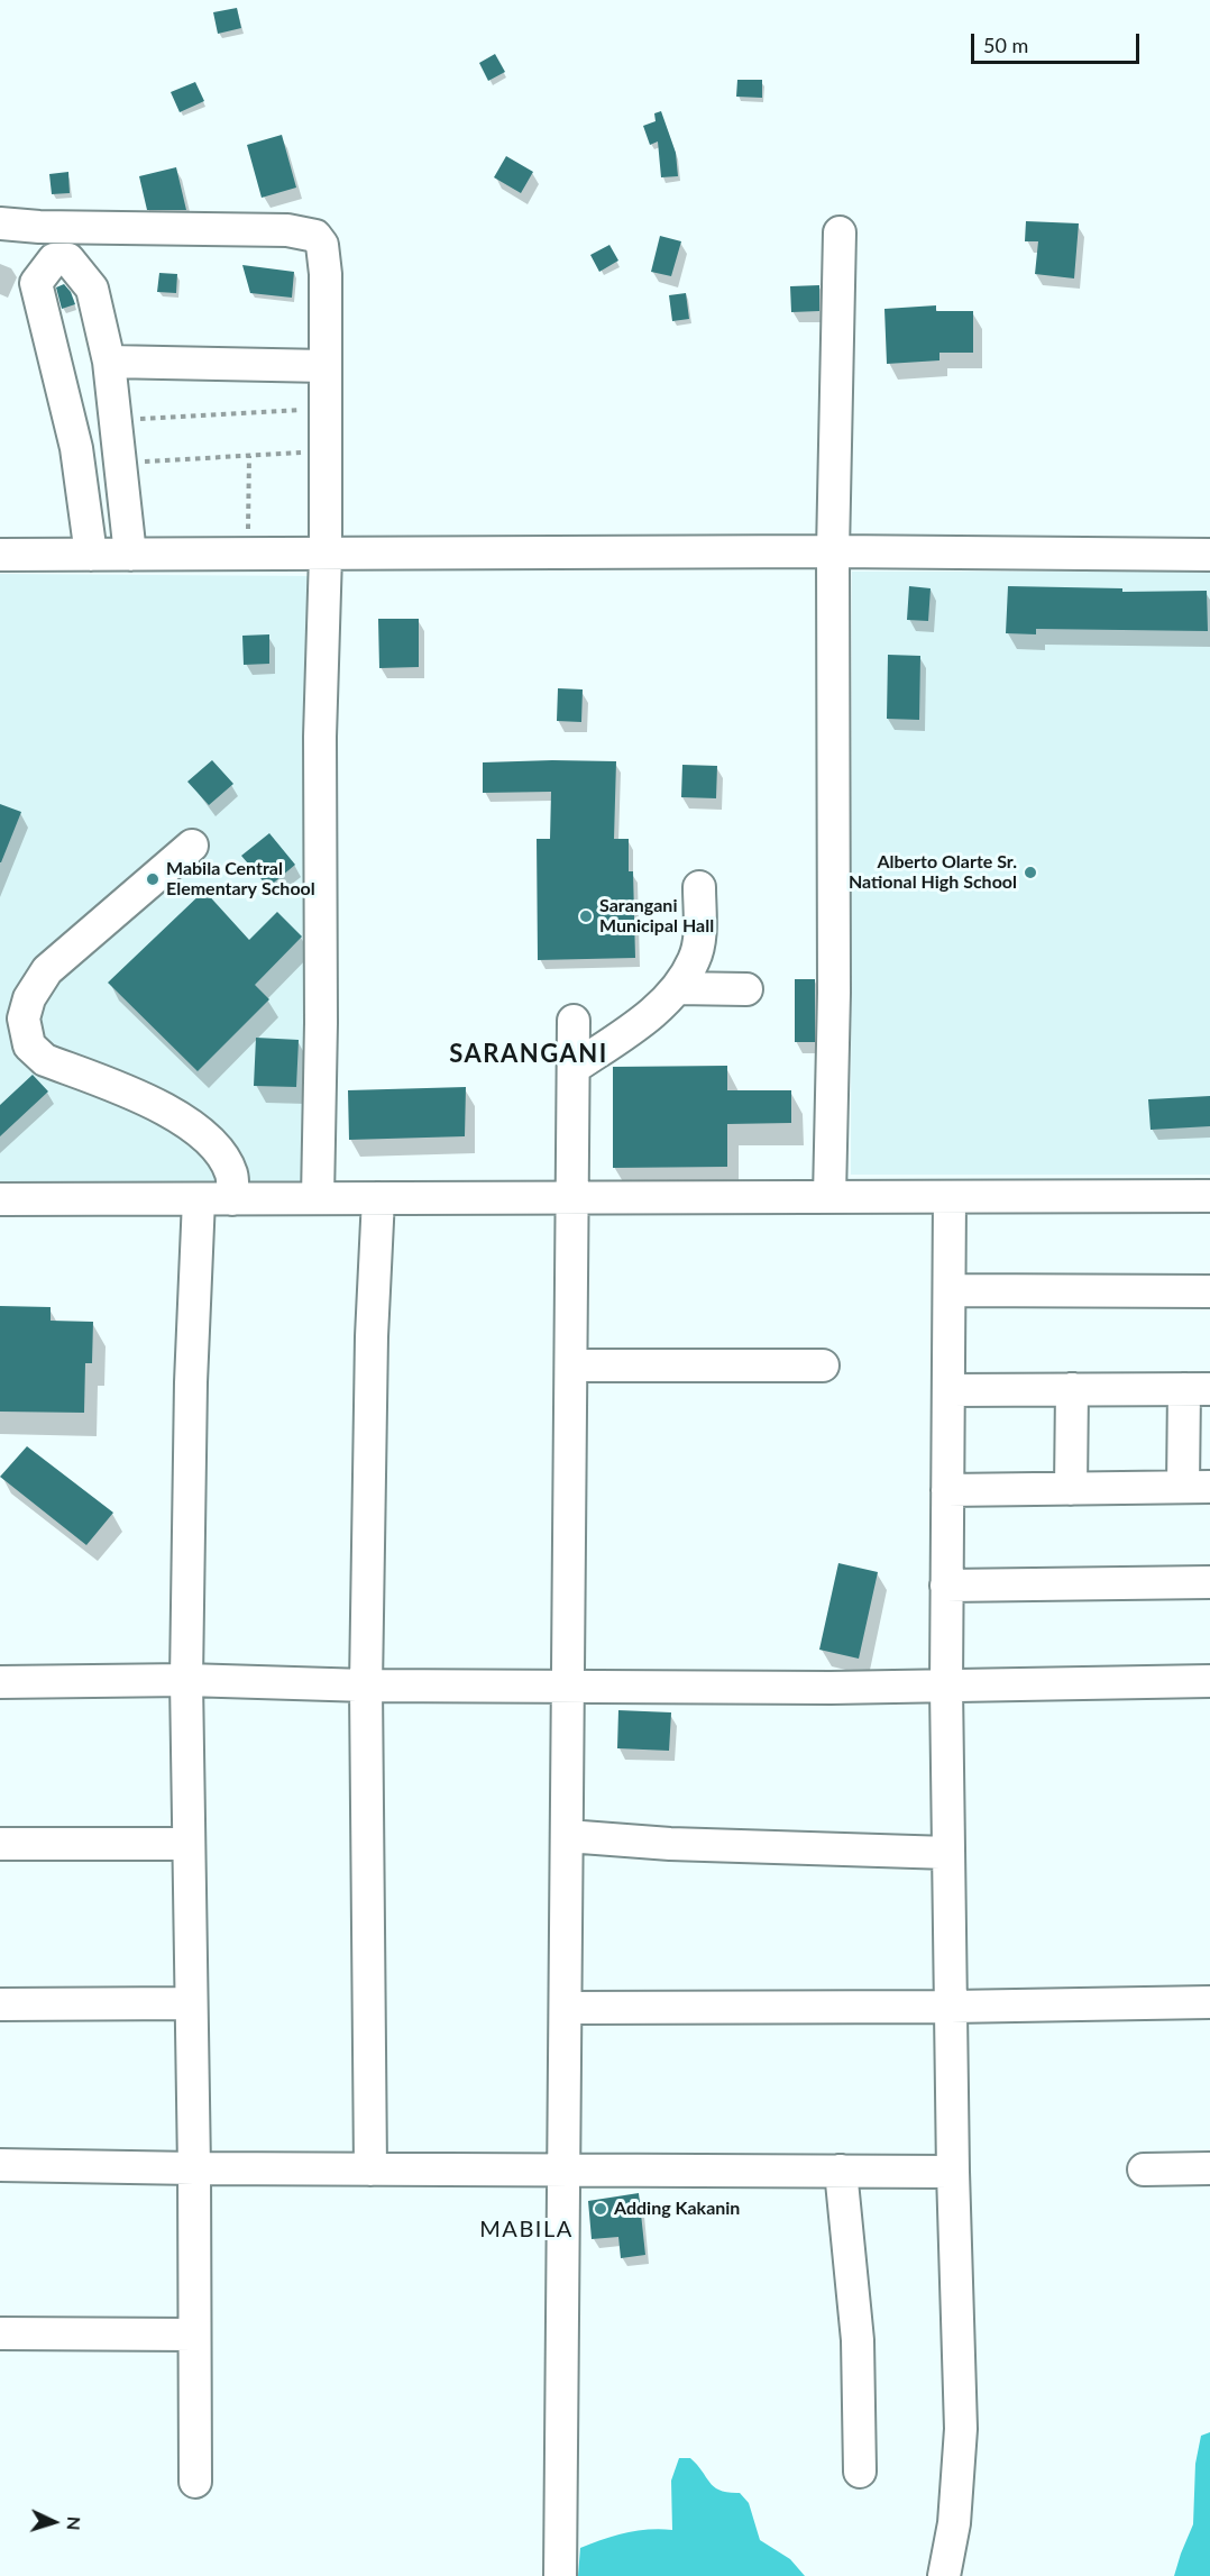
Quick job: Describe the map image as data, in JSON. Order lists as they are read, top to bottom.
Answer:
{
  "districts": ["SARANGANI", "MABILA"],
  "places": [
    "Alberto Olarte Sr. National High School",
    "Mabila Central Elementary School",
    "Sarangani Municipal Hall",
    "Adding Kakanin"
  ],
  "scale_bar": "50 m",
  "north": "right"
}
